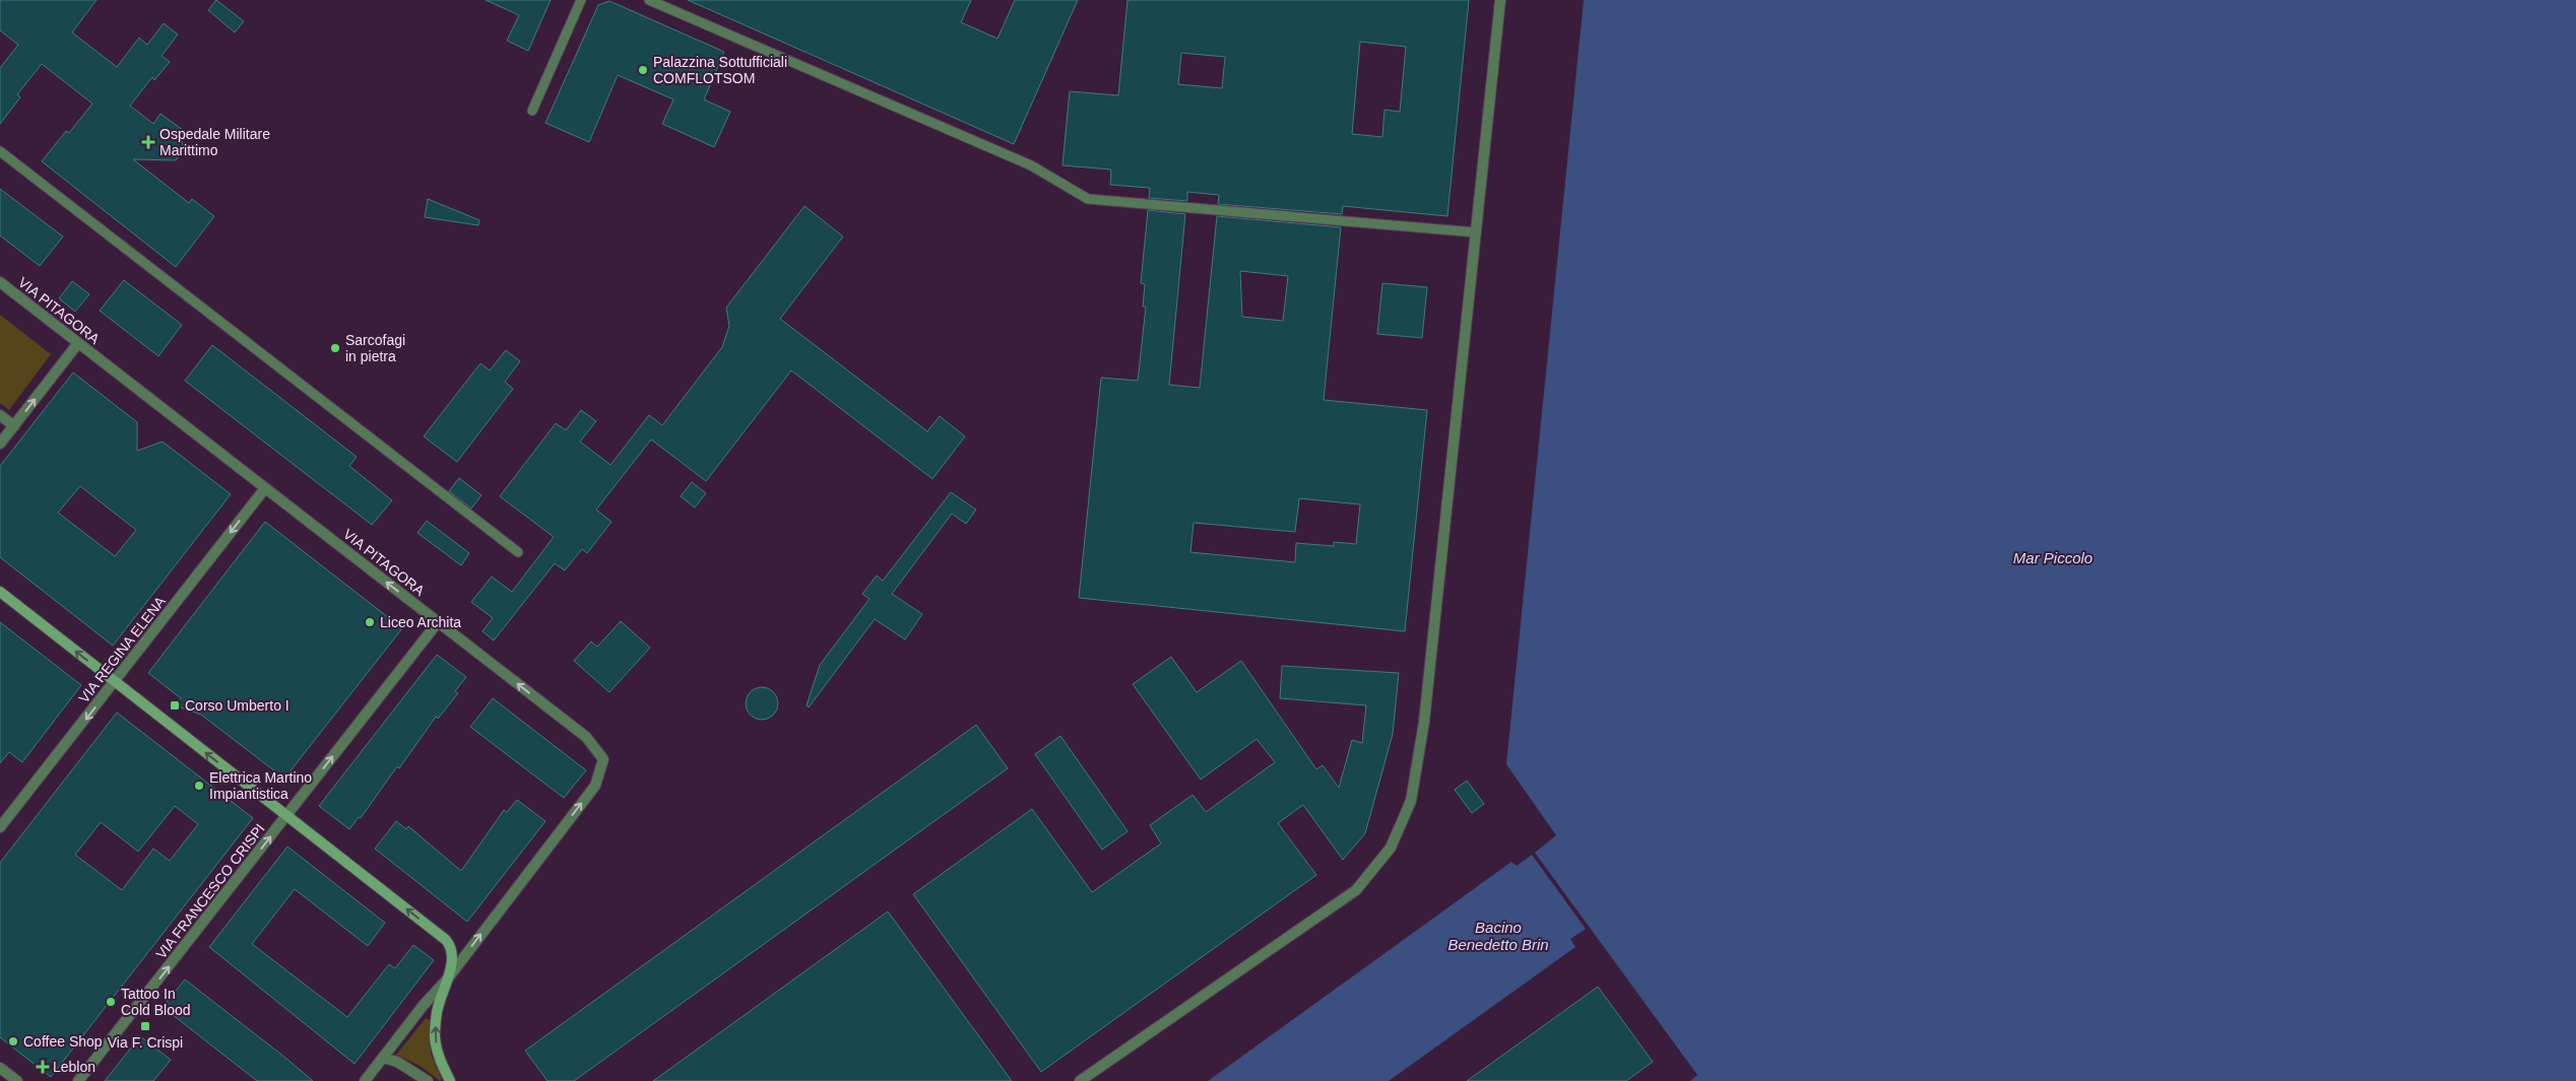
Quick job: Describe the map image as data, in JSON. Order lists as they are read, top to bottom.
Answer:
{
  "streets": {
    "street": ["VIA PITAGORA", "VIA REGINA ELENA", "VIA FRANCESCO CRISPI"]
  },
  "crossings": [
    ["VIA PITAGORA", "VIA REGINA ELENA"],
    ["VIA PITAGORA", "VIA FRANCESCO CRISPI"]
  ],
  "one_way": ["VIA REGINA ELENA", "VIA FRANCESCO CRISPI"],
  "water": ["Mar Piccolo", "Bacino Benedetto Brin"],
  "places": {
    "other": [
      "Palazzina Sottufficiali COMFLOTSOM",
      "Sarcofagi in pietra",
      "Liceo Archita",
      "Elettrica Martino Impiantistica",
      "Tattoo In Cold Blood",
      "Coffee Shop"
    ],
    "health": ["Ospedale Militare Marittimo", "Leblon"],
    "transit": ["Corso Umberto I", "Via F. Crispi"]
  }
}
